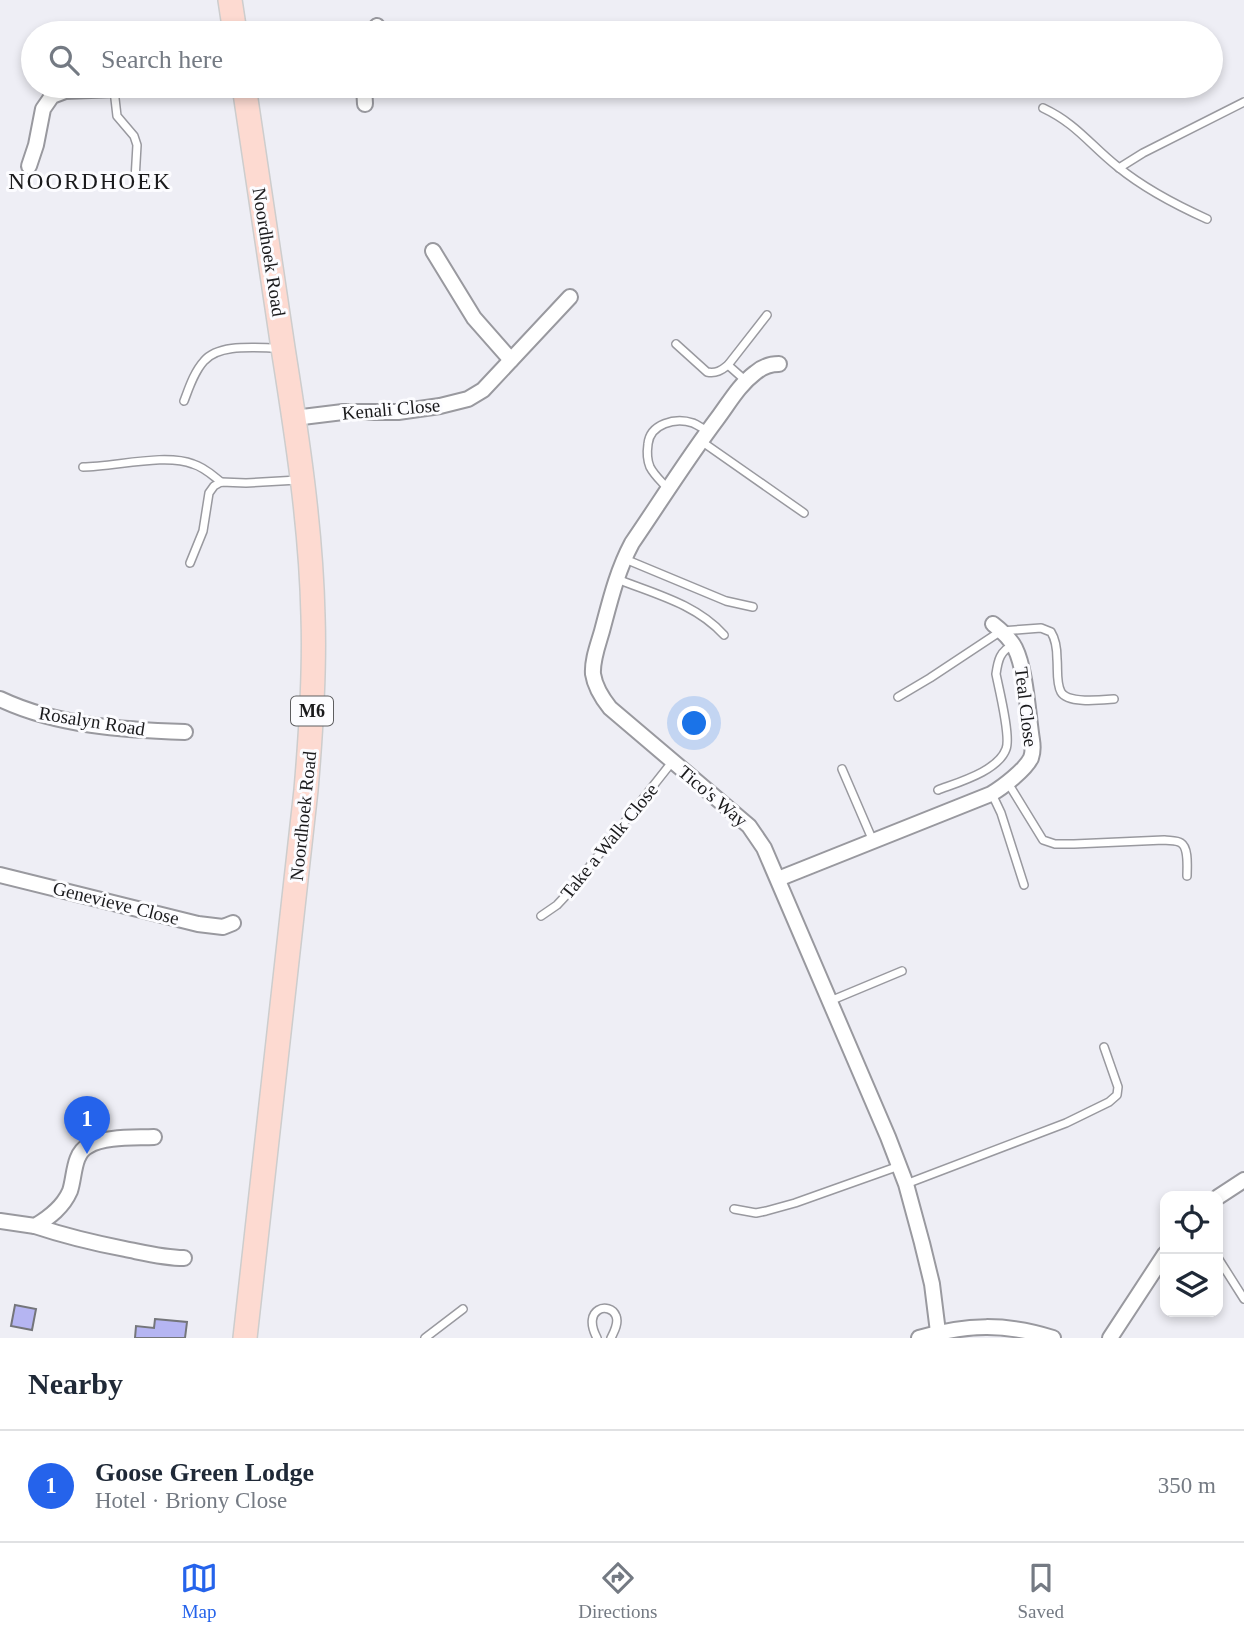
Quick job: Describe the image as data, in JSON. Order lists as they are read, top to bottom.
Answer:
{
  "streets": {
    "main road": ["Noordhoek Road", "M6"],
    "street": [
      "Kenali Close",
      "Teal Close",
      "Rosalyn Road",
      "Tico's Way",
      "Genevieve Close"
    ],
    "lane": ["Take a Walk Close"]
  },
  "crossings": [
    ["Noordhoek Road", "Kenali Close"],
    ["Teal Close", "Tico's Way"],
    ["Tico's Way", "Take a Walk Close"]
  ],
  "districts": ["NOORDHOEK"],
  "page": {
    "search": "Search here",
    "pins": "1",
    "heading": "Nearby",
    "list": [
      {
        "mark": "1",
        "name": "Goose Green Lodge",
        "note": "Hotel · Briony Close",
        "value": "350 m"
      }
    ],
    "nav": ["Map", "Directions", "Saved"]
  }
}
